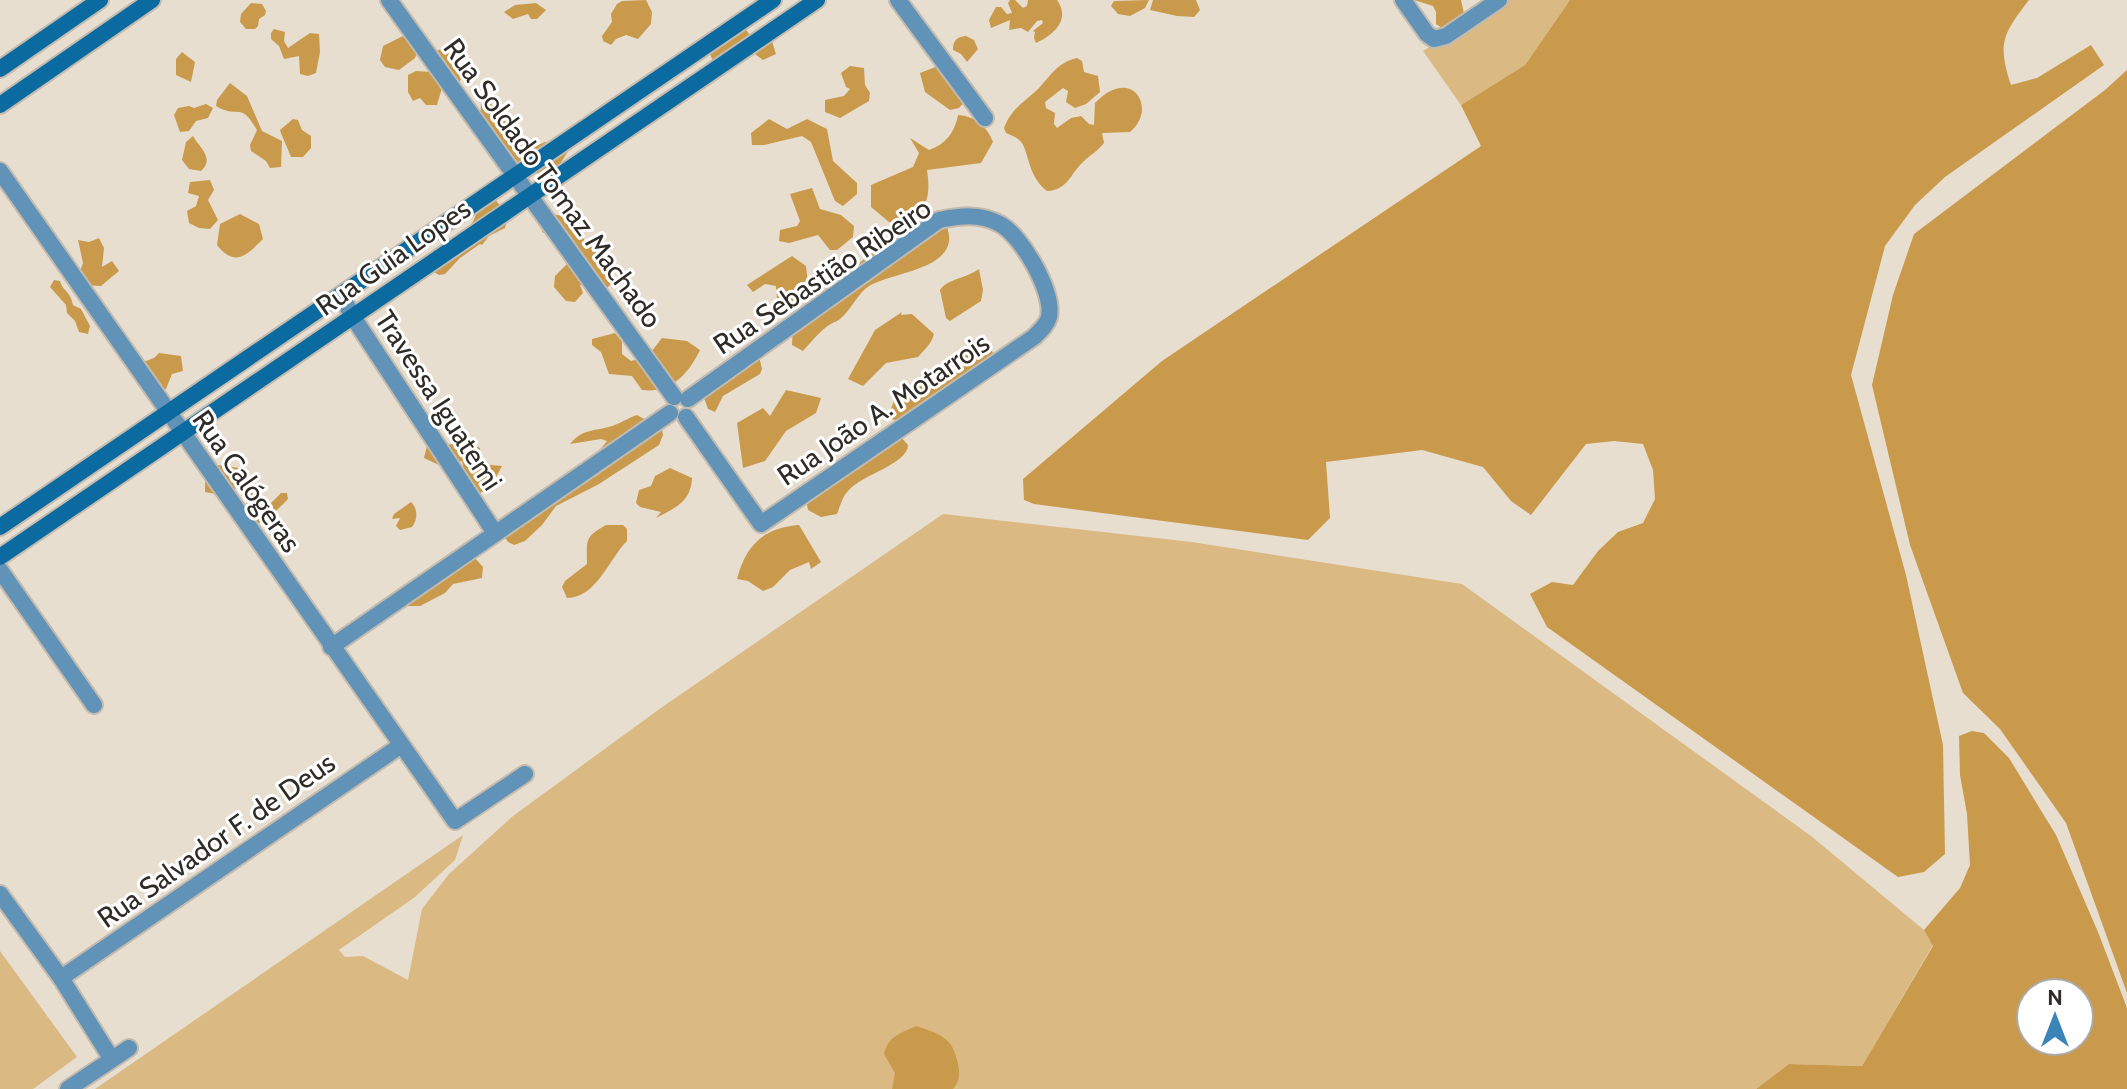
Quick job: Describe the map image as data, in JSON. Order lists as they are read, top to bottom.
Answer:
{
  "streets": {
    "main road": ["Rua Guia Lopes"],
    "street": [
      "Rua Soldado Tomaz Machado",
      "Rua Sebastião Ribeiro",
      "Travessa Iguatemi",
      "Rua João A. Motarrois",
      "Rua Calógeras",
      "Rua Salvador F. de Deus"
    ]
  },
  "crossings": [
    ["Rua Soldado Tomaz Machado", "Rua Guia Lopes"],
    ["Rua Soldado Tomaz Machado", "Rua Sebastião Ribeiro"],
    ["Rua Soldado Tomaz Machado", "Rua João A. Motarrois"],
    ["Rua Guia Lopes", "Travessa Iguatemi"],
    ["Rua Guia Lopes", "Rua Calógeras"],
    ["Rua Sebastião Ribeiro", "Travessa Iguatemi"],
    ["Rua Sebastião Ribeiro", "Rua João A. Motarrois"],
    ["Rua Sebastião Ribeiro", "Rua Calógeras"],
    ["Rua Calógeras", "Rua Salvador F. de Deus"]
  ],
  "north": "top"
}
